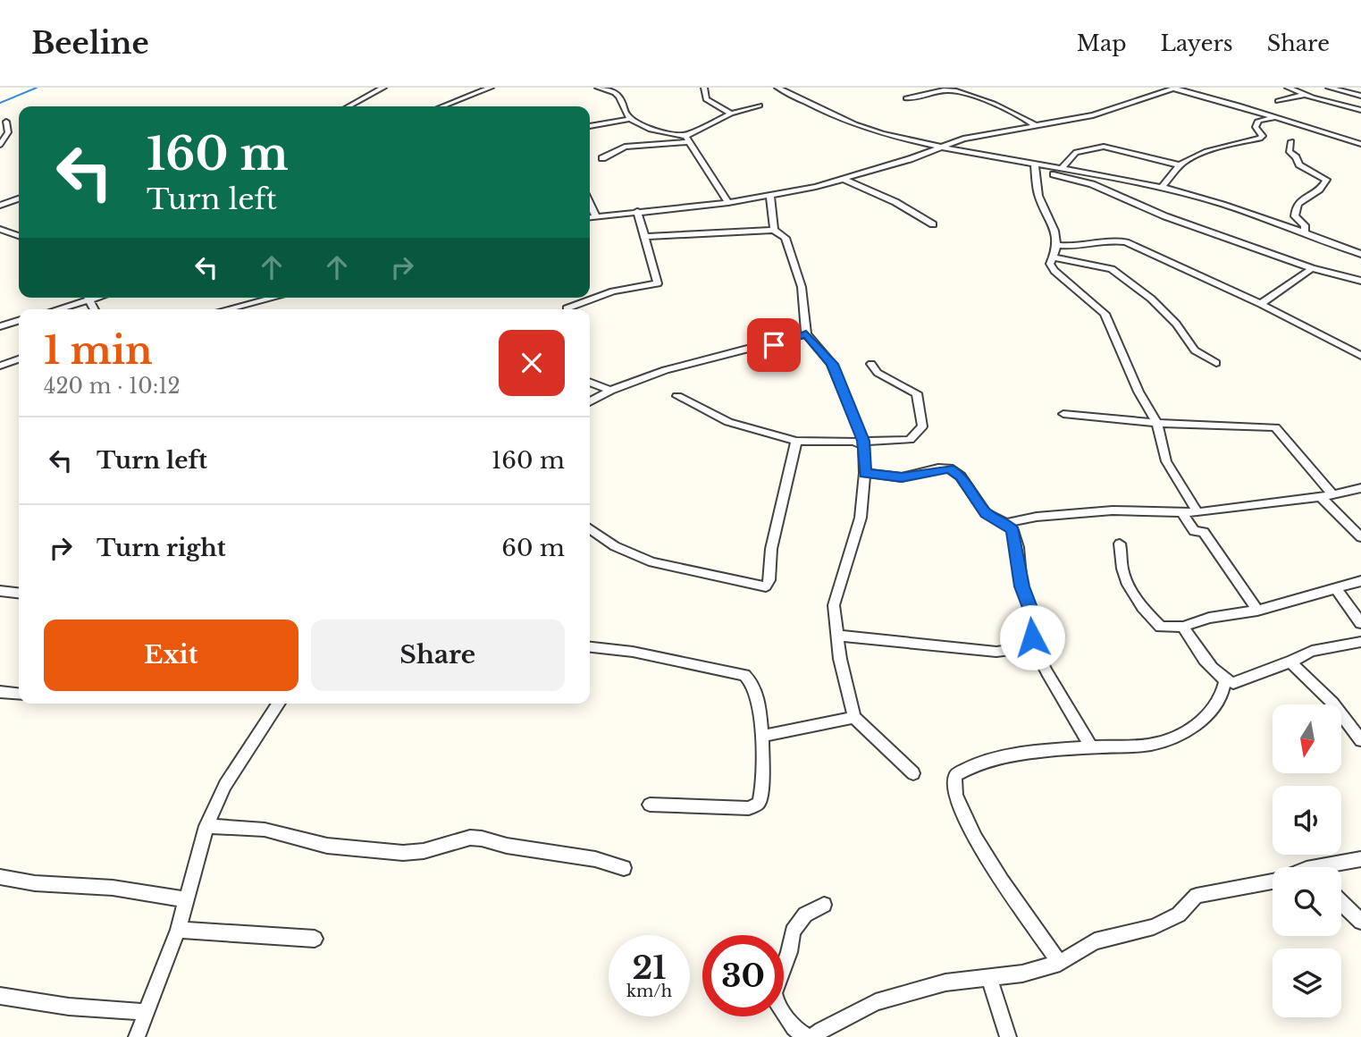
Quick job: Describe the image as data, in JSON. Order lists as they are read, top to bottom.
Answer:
{
  "north": "bottom",
  "page": {
    "header": "Beeline",
    "nav": ["Map", "Layers", "Share"],
    "turn": ["160 m", "Turn left"],
    "heading": ["1 min", "420 m · 10:12"],
    "list": [
      {
        "name": "Turn left",
        "value": "160 m"
      },
      {
        "name": "Turn right",
        "value": "60 m"
      }
    ],
    "buttons": ["Exit", "Share"],
    "speed": "21 km/h",
    "limit": "30"
  }
}
